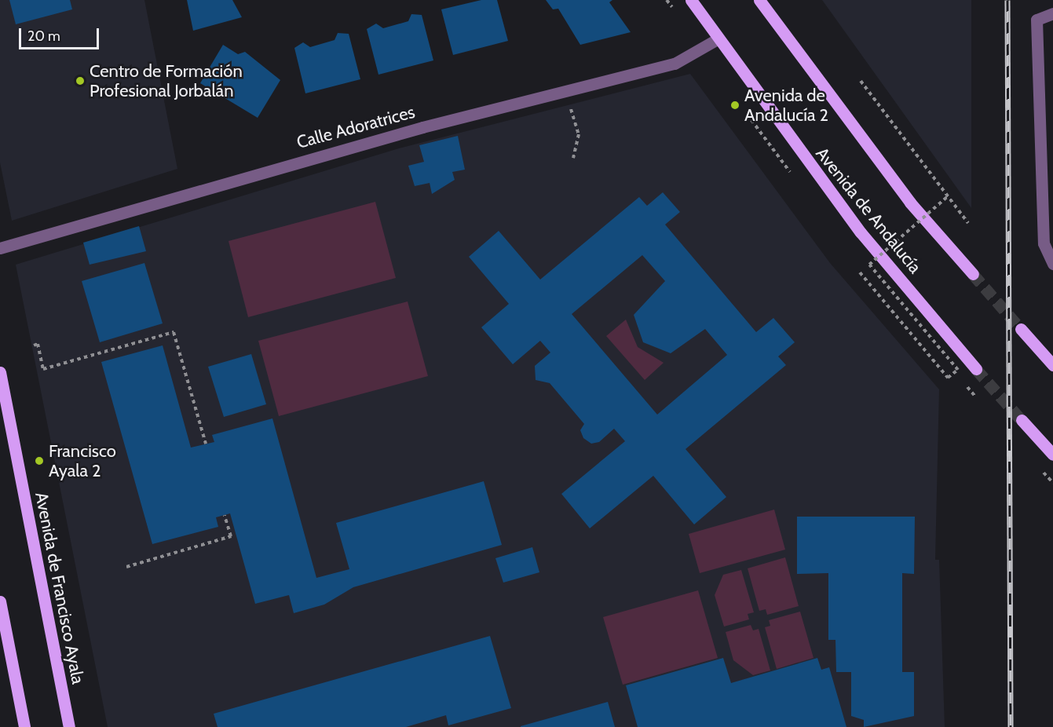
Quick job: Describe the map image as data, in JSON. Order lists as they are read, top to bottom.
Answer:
{
  "streets": {
    "main road": ["Avenida de Andalucía", "Avenida de Francisco Ayala"],
    "street": ["Calle Adoratrices"]
  },
  "crossings": [
    ["Calle Adoratrices", "Avenida de Andalucía"]
  ],
  "places": ["Centro de Formación Profesional Jorbalán", "Avenida de Andalucía 2", "Francisco Ayala 2"],
  "scale_bar": "20 m"
}
